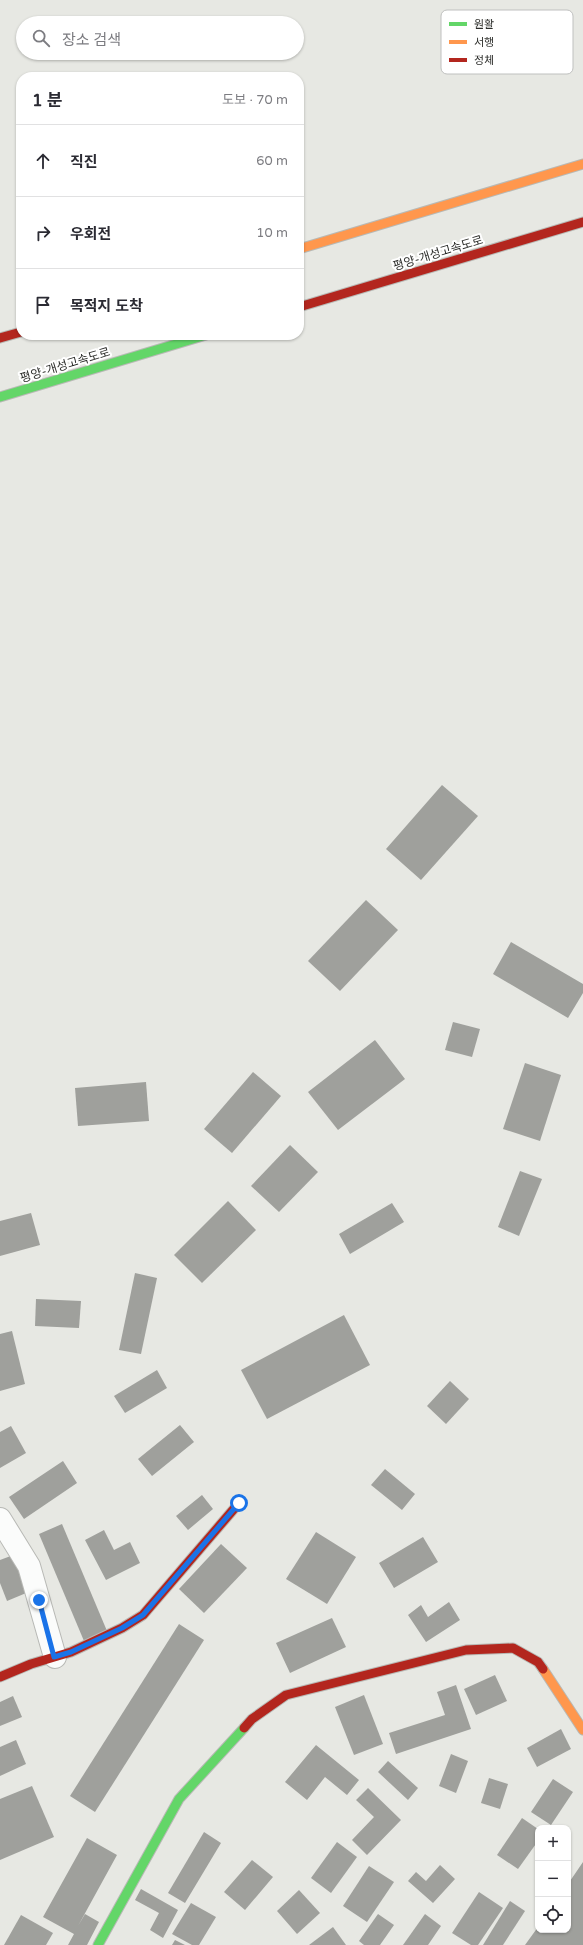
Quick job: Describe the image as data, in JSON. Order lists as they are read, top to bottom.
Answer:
{
  "streets": {
    "main road": ["평양-개성고속도로"]
  },
  "legend": ["원활", "서행", "정체"],
  "page": {
    "search": "장소 검색",
    "heading": ["1 분", "도보 · 70 m"],
    "list": [
      ["직진", "60 m"],
      ["우회전", "10 m"],
      "목적지 도착"
    ],
    "map_buttons": ["+", "−"]
  }
}
